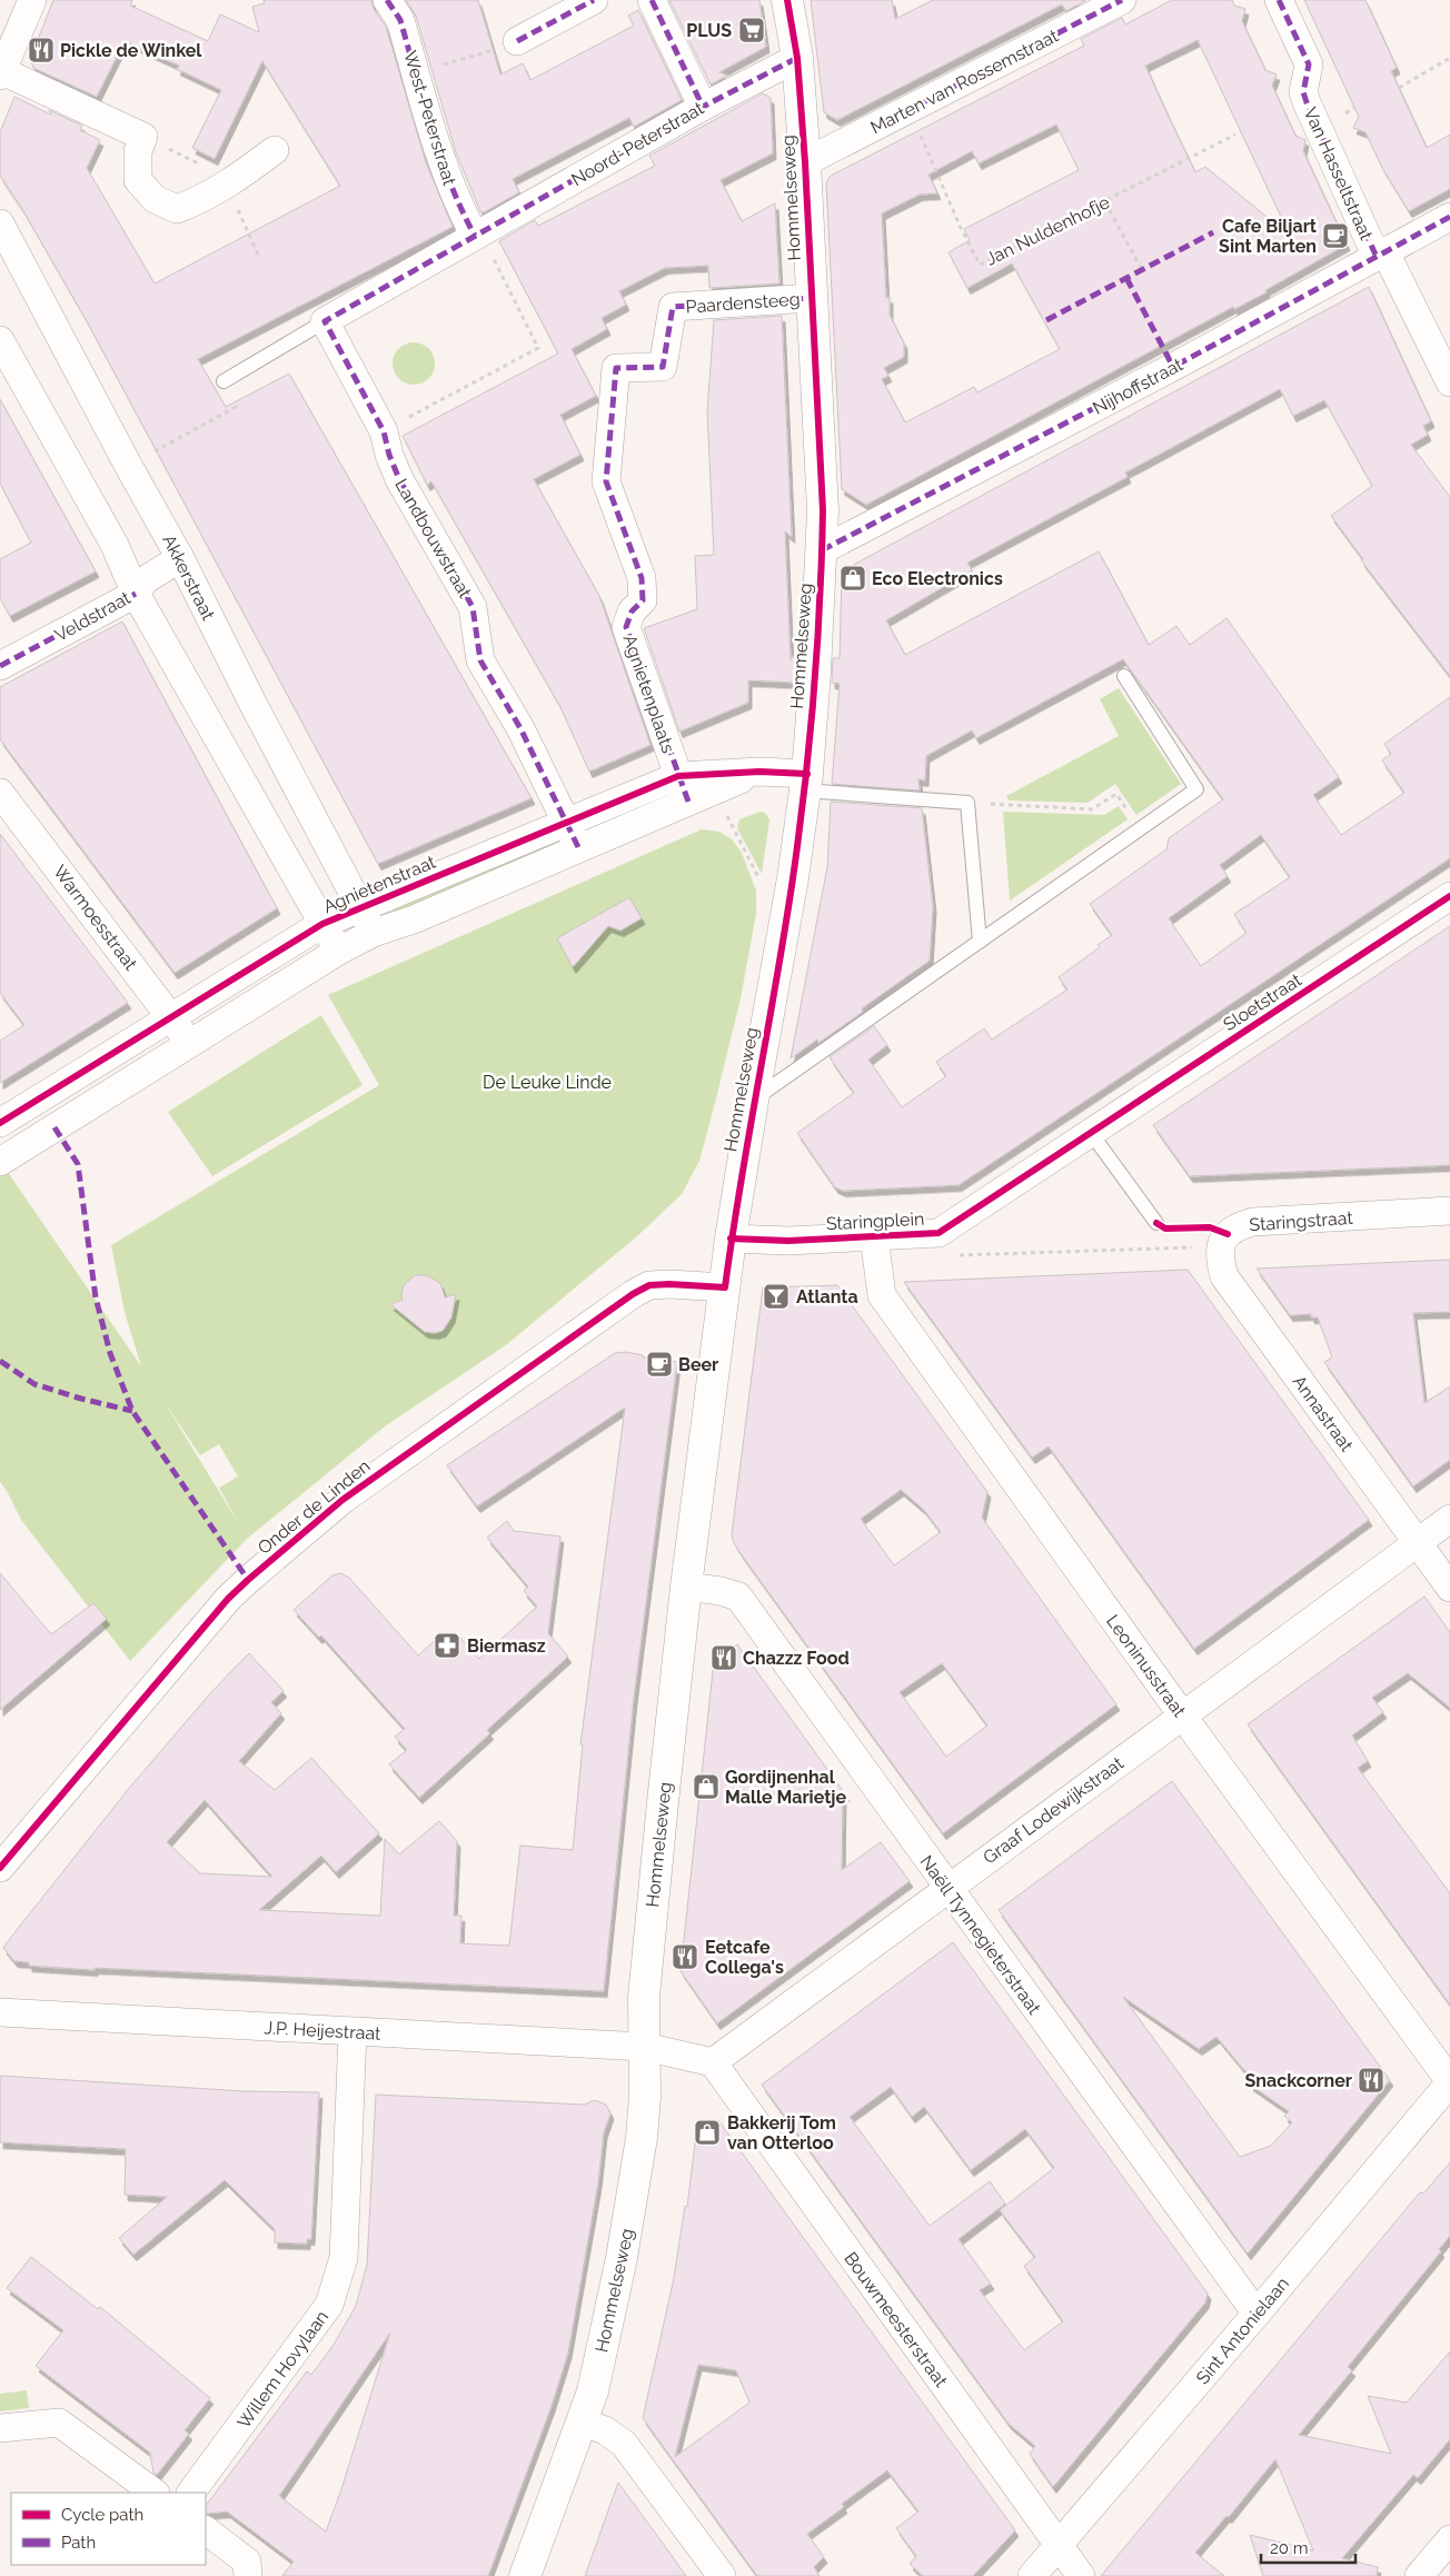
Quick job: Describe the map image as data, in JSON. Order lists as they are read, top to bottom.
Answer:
{
  "streets": {
    "street": [
      "Marten van Rossemstraat",
      "West-Peterstraat",
      "Noord-Peterstraat",
      "Van Hasseltstraat",
      "Hommelseweg",
      "Paardensteeg",
      "Nijhoffstraat",
      "Landbouwstraat",
      "Akkerstraat",
      "Veldstraat",
      "Agnietenplaats",
      "Agnietenstraat",
      "Warmoesstraat",
      "Sloetstraat",
      "Staringplein",
      "Staringstraat",
      "Annastraat",
      "Onder de Linden",
      "Leoninusstraat",
      "Graaf Lodewijkstraat",
      "Naëll Tynnegieterstraat",
      "J.P. Heijestraat",
      "Bouwmeesterstraat",
      "Sint Antonielaan",
      "Willem Hovylaan"
    ],
    "path": ["Jan Nuldenhofje"]
  },
  "crossings": [
    ["Marten van Rossemstraat", "Hommelseweg"],
    ["Marten van Rossemstraat", "Jan Nuldenhofje"],
    ["West-Peterstraat", "Noord-Peterstraat"],
    ["Noord-Peterstraat", "Hommelseweg"],
    ["Noord-Peterstraat", "Landbouwstraat"],
    ["Van Hasseltstraat", "Nijhoffstraat"],
    ["Hommelseweg", "Paardensteeg"],
    ["Hommelseweg", "Nijhoffstraat"],
    ["Hommelseweg", "Agnietenstraat"],
    ["Hommelseweg", "Staringplein"],
    ["Hommelseweg", "Onder de Linden"],
    ["Hommelseweg", "Naëll Tynnegieterstraat"],
    ["Hommelseweg", "J.P. Heijestraat"],
    ["Paardensteeg", "Agnietenplaats"],
    ["Landbouwstraat", "Agnietenstraat"],
    ["Akkerstraat", "Veldstraat"],
    ["Akkerstraat", "Agnietenstraat"],
    ["Agnietenplaats", "Agnietenstraat"],
    ["Agnietenstraat", "Warmoesstraat"],
    ["Sloetstraat", "Staringplein"],
    ["Staringplein", "Leoninusstraat"],
    ["Staringstraat", "Annastraat"],
    ["Annastraat", "Graaf Lodewijkstraat"],
    ["Leoninusstraat", "Graaf Lodewijkstraat"],
    ["Leoninusstraat", "Sint Antonielaan"],
    ["Graaf Lodewijkstraat", "Naëll Tynnegieterstraat"],
    ["Graaf Lodewijkstraat", "Bouwmeesterstraat"],
    ["Naëll Tynnegieterstraat", "Sint Antonielaan"],
    ["J.P. Heijestraat", "Willem Hovylaan"],
    ["Bouwmeesterstraat", "Sint Antonielaan"]
  ],
  "parks": ["De Leuke Linde"],
  "places": {
    "supermarket": ["PLUS"],
    "restaurant": [
      "Pickle de Winkel",
      "Chazzz Food",
      "Eetcafe Collega's",
      "Snackcorner"
    ],
    "cafe": ["Cafe Biljart Sint Marten", "Beer"],
    "shop": ["Eco Electronics", "Gordijnenhal Malle Marietje", "Bakkerij Tom van Otterloo"],
    "bar": ["Atlanta"],
    "pharmacy": ["Biermasz"]
  },
  "legend": ["Cycle path", "Path"],
  "scale_bar": "20 m"
}
